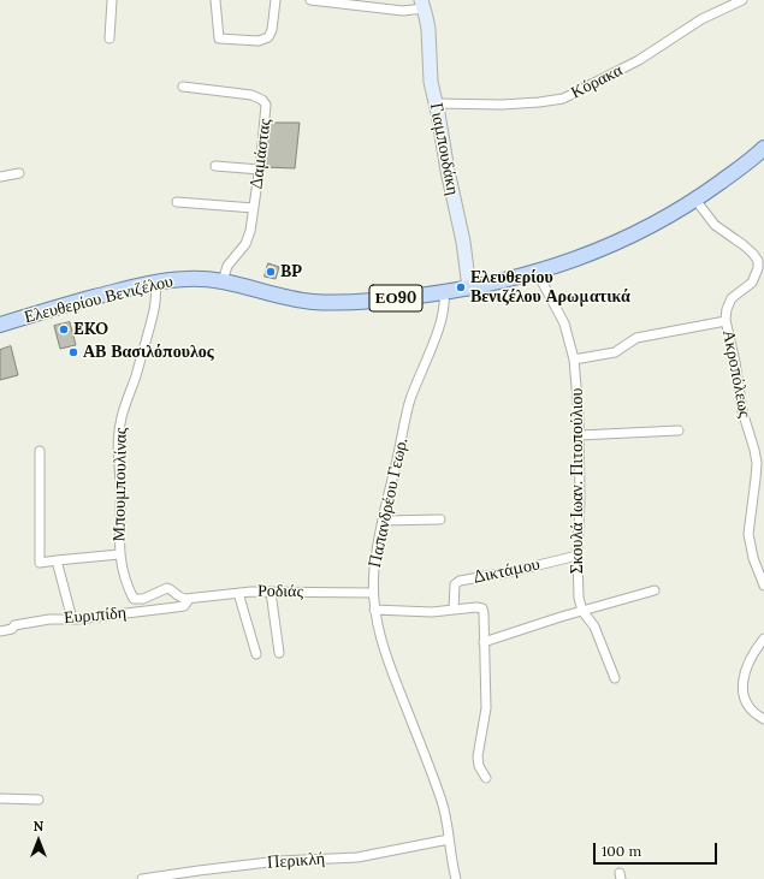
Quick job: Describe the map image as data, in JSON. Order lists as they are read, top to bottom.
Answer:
{
  "streets": {
    "main road": ["ΕΟ90", "Ελευθερίου Βενιζέλου"],
    "street": [
      "Κόρακα",
      "Γιαμπουδάκη",
      "Δαμάστας",
      "Ακροπόλεως",
      "Σκουλά Ιωαν. Πιτοπούλιου",
      "Μπουμπουλίνας",
      "Παπανδρέου Γεωρ.",
      "Δικτάμου",
      "Ροδιάς",
      "Ευριπίδη",
      "Περικλή"
    ]
  },
  "crossings": [
    ["Κόρακα", "Γιαμπουδάκη"],
    ["Γιαμπουδάκη", "Ελευθερίου Βενιζέλου"],
    ["Δαμάστας", "Ελευθερίου Βενιζέλου"],
    ["Ελευθερίου Βενιζέλου", "Ακροπόλεως"],
    ["Ελευθερίου Βενιζέλου", "Σκουλά Ιωαν. Πιτοπούλιου"],
    ["Ελευθερίου Βενιζέλου", "Μπουμπουλίνας"],
    ["Ελευθερίου Βενιζέλου", "Παπανδρέου Γεωρ."],
    ["Σκουλά Ιωαν. Πιτοπούλιου", "Δικτάμου"],
    ["Μπουμπουλίνας", "Ροδιάς"],
    ["Μπουμπουλίνας", "Ευριπίδη"],
    ["Παπανδρέου Γεωρ.", "Ροδιάς"],
    ["Παπανδρέου Γεωρ.", "Περικλή"],
    ["Ροδιάς", "Ευριπίδη"]
  ],
  "places": [
    "BP",
    "Ελευθερίου Βενιζέλου Αρωματικά",
    "EKO",
    "ΑΒ Βασιλόπουλος"
  ],
  "scale_bar": "100 m",
  "north": "top"
}
